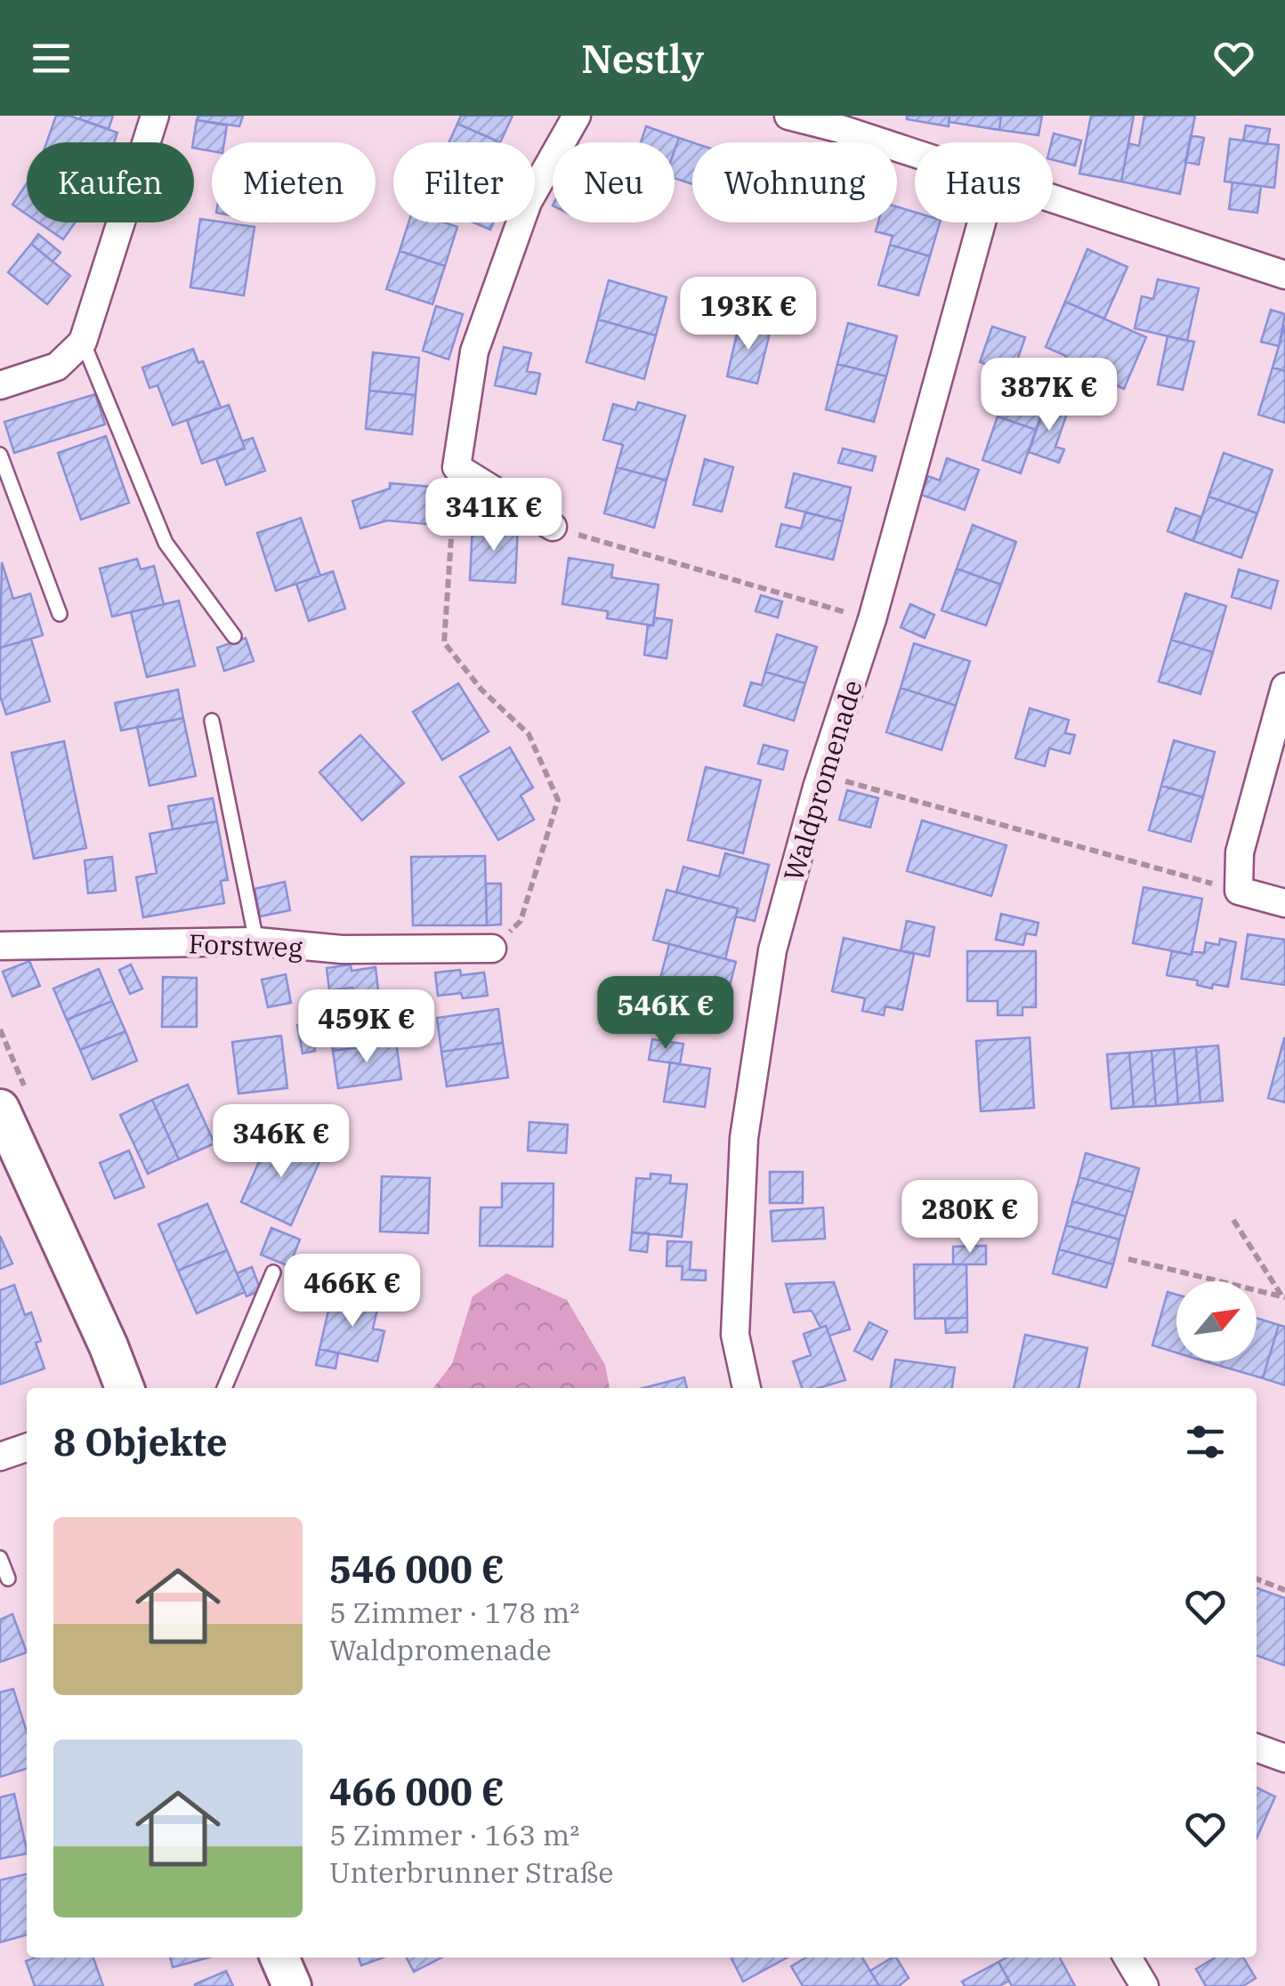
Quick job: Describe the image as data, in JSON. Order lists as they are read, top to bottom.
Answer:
{
  "streets": {
    "street": ["Waldpromenade", "Forstweg"]
  },
  "north": "top right",
  "page": {
    "header": "Nestly",
    "chip": [
      "Kaufen",
      "Mieten",
      "Filter",
      "Neu",
      "Wohnung",
      "Haus"
    ],
    "price": [
      "193K €",
      "387K €",
      "341K €",
      "546K €",
      "459K €",
      "346K €",
      "280K €",
      "466K €"
    ],
    "heading": "8 Objekte",
    "list": [
      {
        "name": "546 000 €",
        "note": "5 Zimmer · 178 m² · Waldpromenade"
      },
      {
        "name": "466 000 €",
        "note": "5 Zimmer · 163 m² · Unterbrunner Straße"
      }
    ]
  }
}
